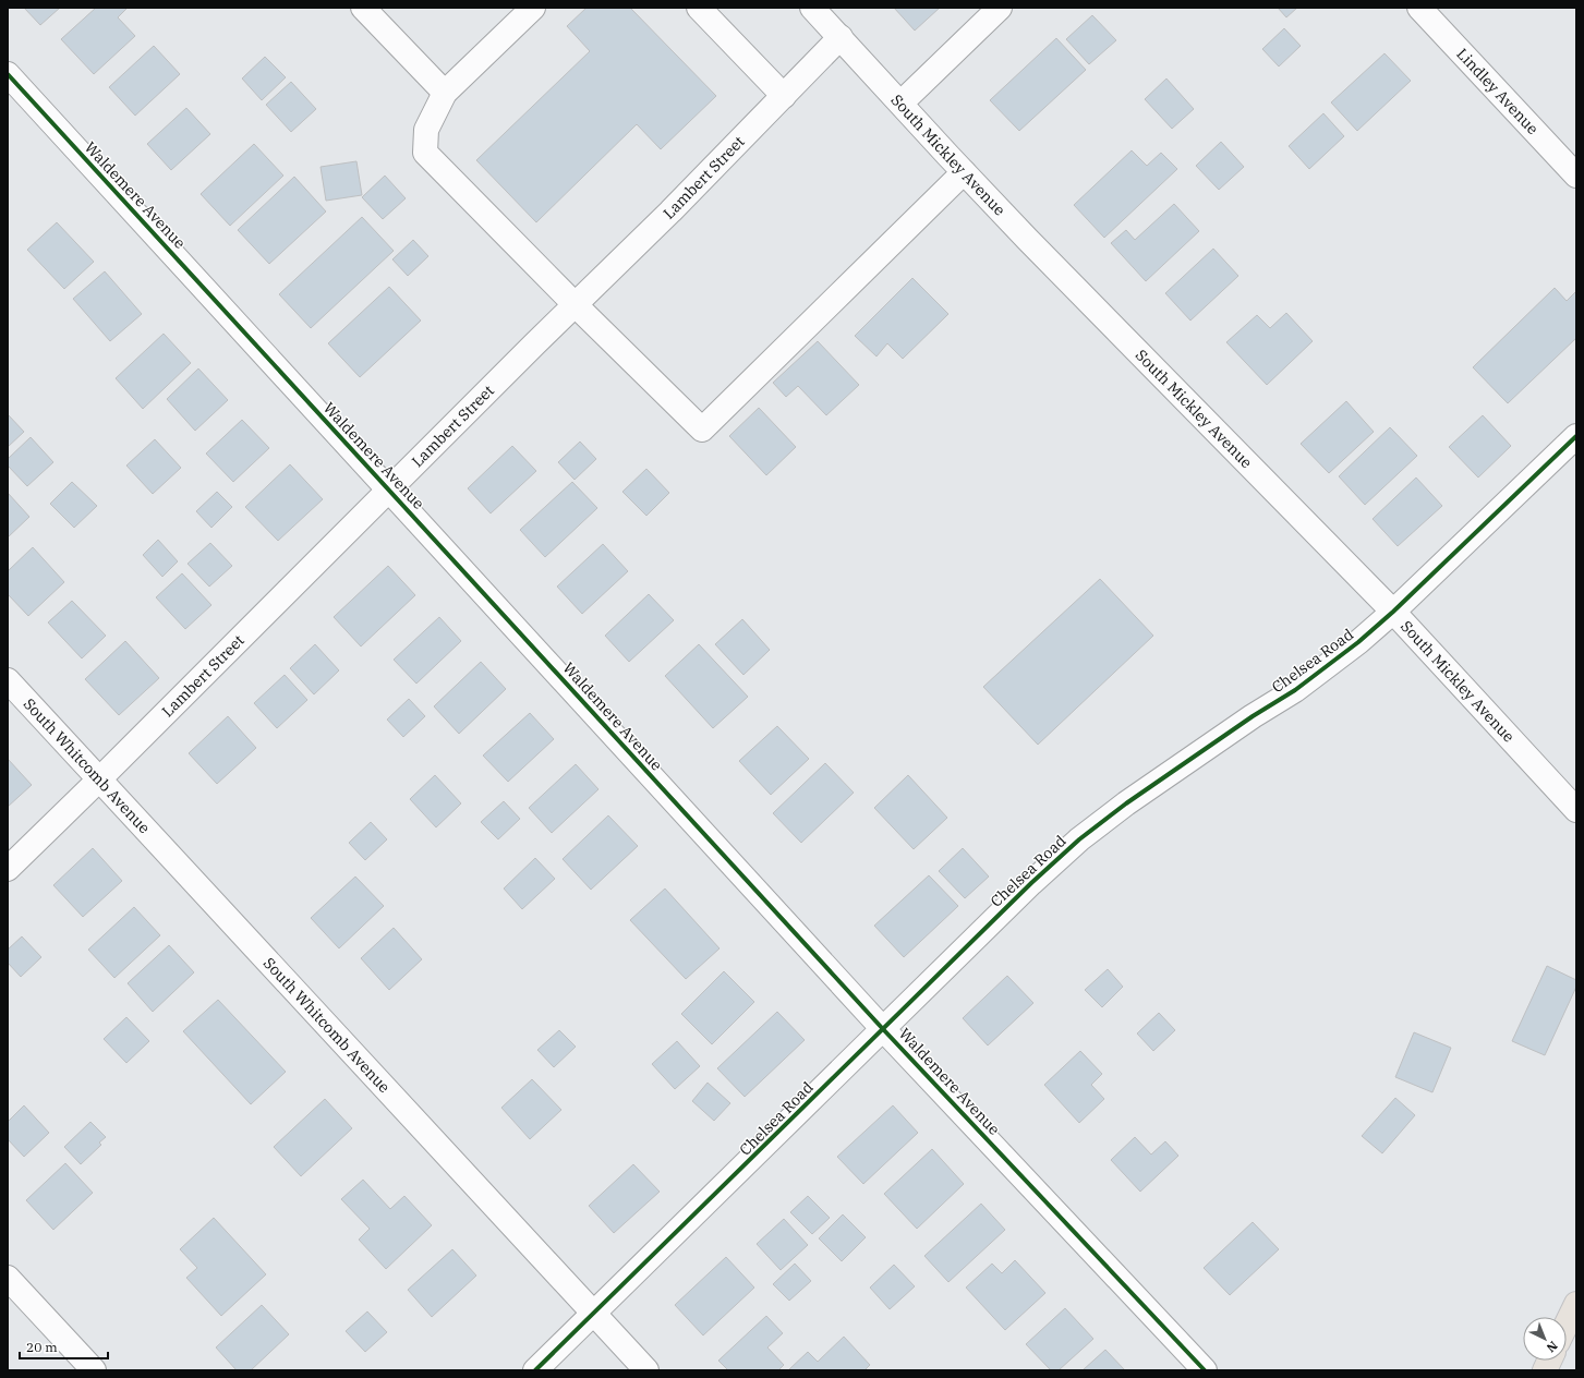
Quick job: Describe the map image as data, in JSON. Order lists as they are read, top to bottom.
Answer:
{
  "streets": {
    "street": [
      "Lindley Avenue",
      "South Mickley Avenue",
      "Lambert Street",
      "Waldemere Avenue",
      "Chelsea Road",
      "South Whitcomb Avenue"
    ]
  },
  "crossings": [
    ["South Mickley Avenue", "Lambert Street"],
    ["South Mickley Avenue", "Chelsea Road"],
    ["Lambert Street", "Waldemere Avenue"],
    ["Lambert Street", "South Whitcomb Avenue"],
    ["Waldemere Avenue", "Chelsea Road"],
    ["Chelsea Road", "South Whitcomb Avenue"]
  ],
  "scale_bar": "20 m",
  "north": "bottom right"
}
